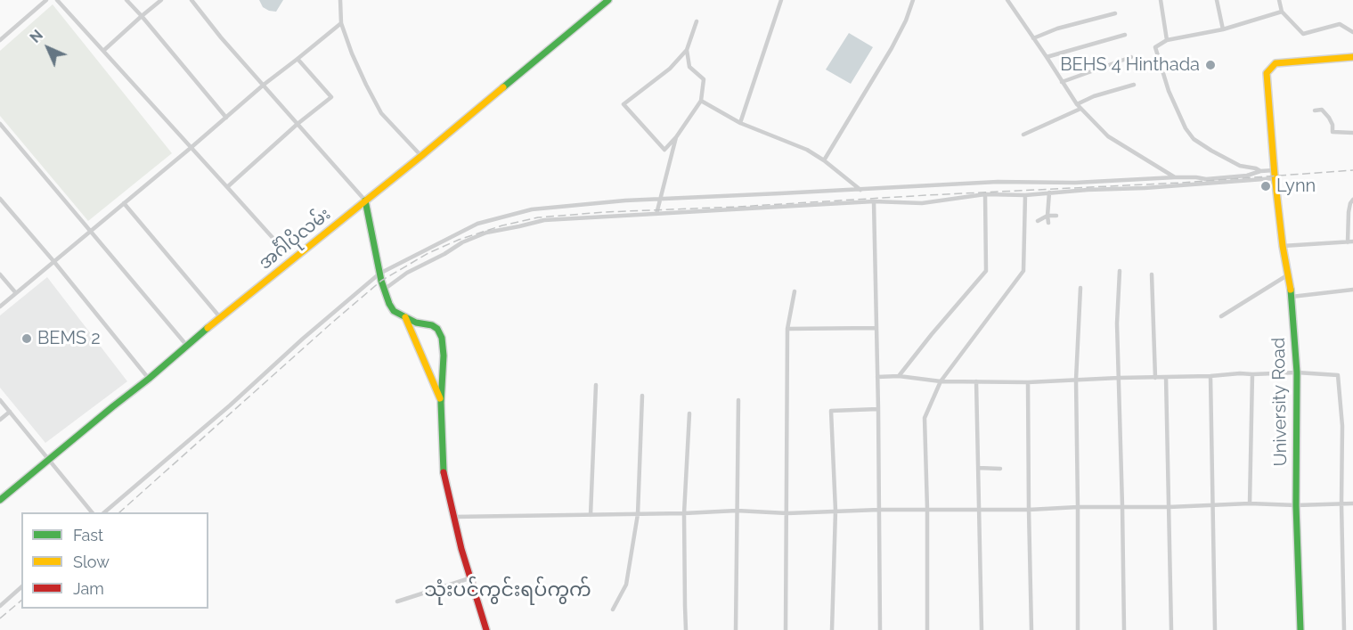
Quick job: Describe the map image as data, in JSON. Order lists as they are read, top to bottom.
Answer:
{
  "streets": {
    "main road": ["အင်္ဂါပိုလမ်း", "University Road"]
  },
  "districts": ["သုံးပင်ကွင်းရပ်ကွက်"],
  "places": ["BEHS 4 Hinthada", "Lynn", "BEMS 2"],
  "legend": ["Fast", "Slow", "Jam"],
  "north": "top left"
}
